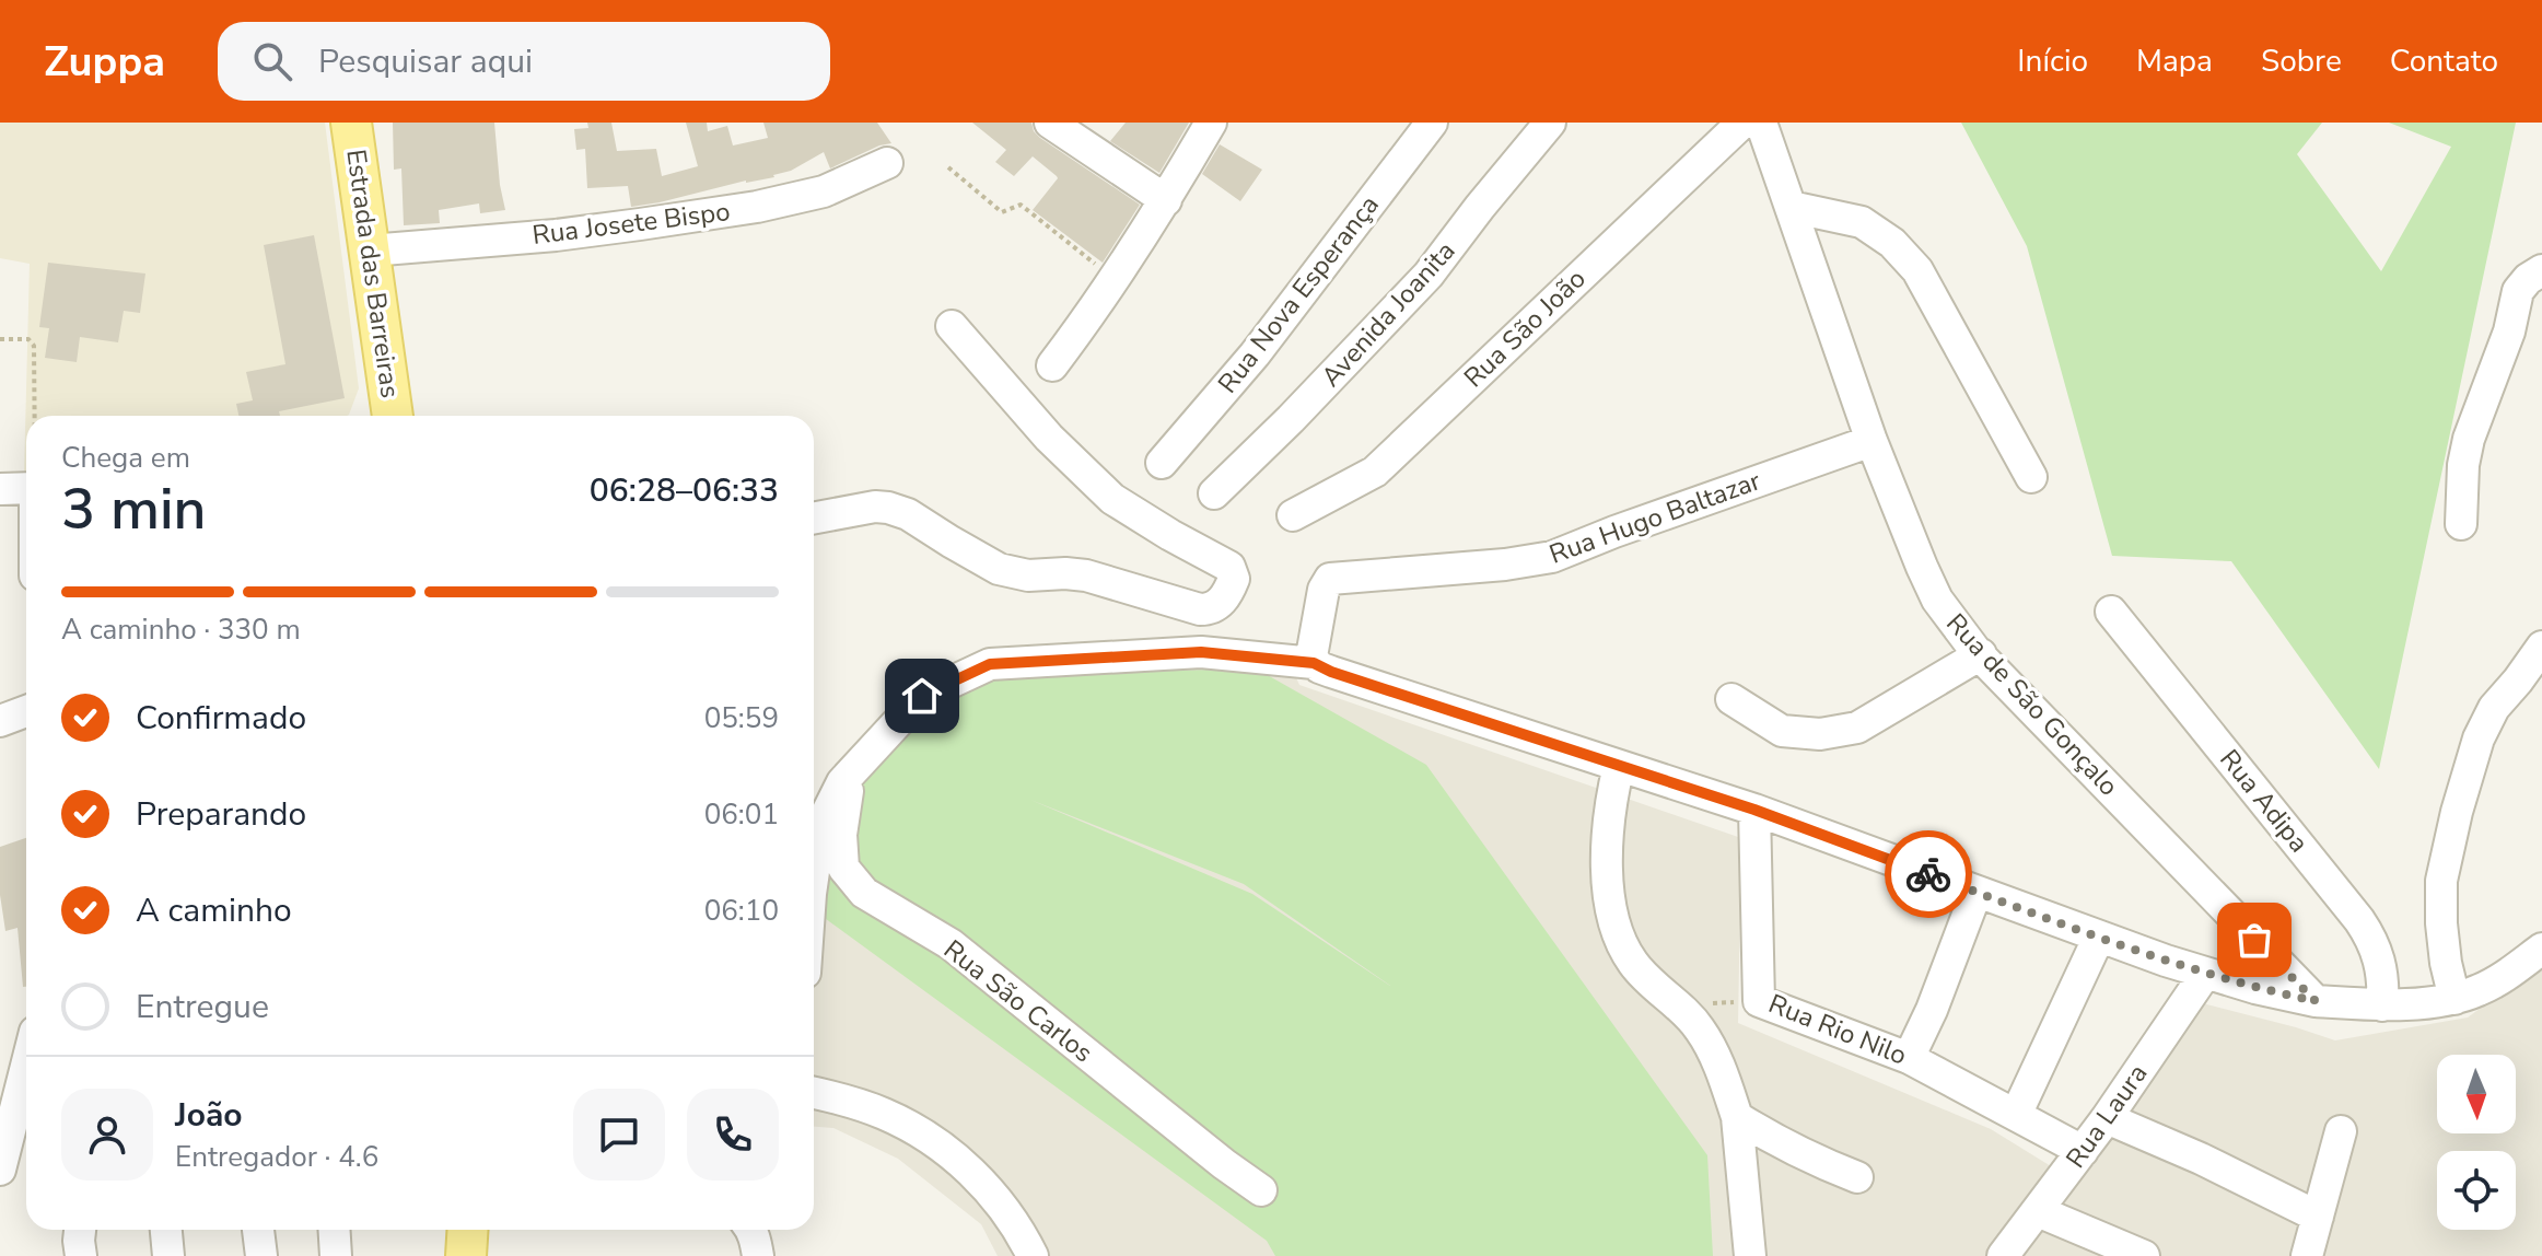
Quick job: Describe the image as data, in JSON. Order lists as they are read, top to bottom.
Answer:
{
  "streets": {
    "main road": ["Estrada das Barreiras"],
    "street": [
      "Rua Josete Bispo",
      "Rua Nova Esperança",
      "Avenida Joanita",
      "Rua São João",
      "Rua Hugo Baltazar",
      "Rua de São Gonçalo",
      "Rua Adipa",
      "Rua São Carlos",
      "Rua Rio Nilo",
      "Rua Laura"
    ]
  },
  "crossings": [
    ["Rua Josete Bispo", "Estrada das Barreiras"],
    ["Rua Hugo Baltazar", "Rua de São Gonçalo"],
    ["Rua Rio Nilo", "Rua Laura"]
  ],
  "north": "bottom",
  "page": {
    "header": "Zuppa",
    "search": "Pesquisar aqui",
    "nav": [
      "Início",
      "Mapa",
      "Sobre",
      "Contato"
    ],
    "heading": ["3 min", "Chega em", "06:28–06:33"],
    "panel": ["João", "Entregador · 4.6"],
    "bar": "A caminho · 330 m",
    "list": [
      ["Confirmado", "05:59"],
      ["Preparando", "06:01"],
      ["A caminho", "06:10"],
      "Entregue"
    ]
  }
}
